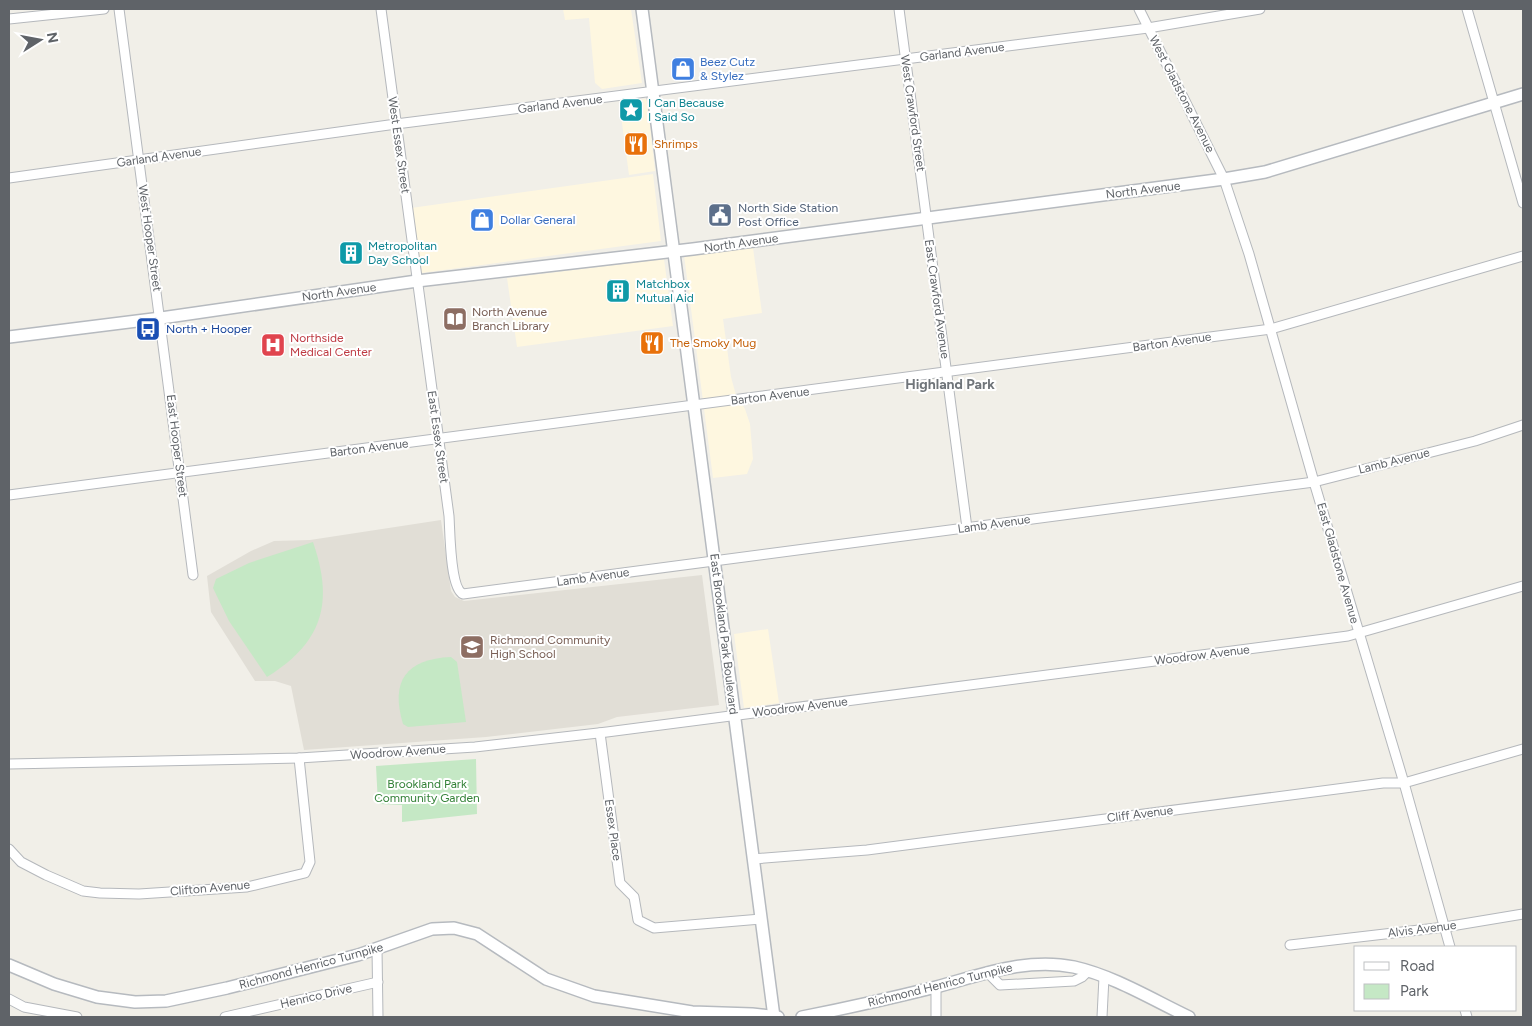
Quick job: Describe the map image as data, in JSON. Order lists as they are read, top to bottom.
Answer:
{
  "streets": {
    "street": [
      "Garland Avenue",
      "West Gladstone Avenue",
      "West Crawford Street",
      "West Essex Street",
      "North Avenue",
      "West Hooper Street",
      "East Crawford Avenue",
      "Barton Avenue",
      "East Essex Street",
      "East Hooper Street",
      "Lamb Avenue",
      "East Gladstone Avenue",
      "East Brookland Park Boulevard",
      "Woodrow Avenue",
      "Cliff Avenue",
      "Essex Place",
      "Clifton Avenue",
      "Alvis Avenue",
      "Richmond Henrico Turnpike",
      "Henrico Drive"
    ]
  },
  "crossings": [
    ["Garland Avenue", "West Gladstone Avenue"],
    ["Garland Avenue", "West Crawford Street"],
    ["Garland Avenue", "West Essex Street"],
    ["Garland Avenue", "West Hooper Street"],
    ["Garland Avenue", "East Brookland Park Boulevard"],
    ["West Gladstone Avenue", "North Avenue"],
    ["West Gladstone Avenue", "East Gladstone Avenue"],
    ["West Crawford Street", "North Avenue"],
    ["West Crawford Street", "East Crawford Avenue"],
    ["West Essex Street", "North Avenue"],
    ["West Essex Street", "East Essex Street"],
    ["North Avenue", "West Hooper Street"],
    ["North Avenue", "East Crawford Avenue"],
    ["North Avenue", "East Essex Street"],
    ["North Avenue", "East Hooper Street"],
    ["North Avenue", "East Gladstone Avenue"],
    ["North Avenue", "East Brookland Park Boulevard"],
    ["West Hooper Street", "East Hooper Street"],
    ["East Crawford Avenue", "Barton Avenue"],
    ["East Crawford Avenue", "Lamb Avenue"],
    ["Barton Avenue", "East Essex Street"],
    ["Barton Avenue", "East Hooper Street"],
    ["Barton Avenue", "East Gladstone Avenue"],
    ["Barton Avenue", "East Brookland Park Boulevard"],
    ["East Essex Street", "Lamb Avenue"],
    ["Lamb Avenue", "East Gladstone Avenue"],
    ["Lamb Avenue", "East Brookland Park Boulevard"],
    ["East Gladstone Avenue", "Woodrow Avenue"],
    ["East Gladstone Avenue", "Cliff Avenue"],
    ["East Gladstone Avenue", "Alvis Avenue"],
    ["East Brookland Park Boulevard", "Woodrow Avenue"],
    ["East Brookland Park Boulevard", "Cliff Avenue"],
    ["East Brookland Park Boulevard", "Essex Place"],
    ["East Brookland Park Boulevard", "Richmond Henrico Turnpike"],
    ["Woodrow Avenue", "Essex Place"],
    ["Woodrow Avenue", "Clifton Avenue"]
  ],
  "districts": ["Highland Park"],
  "parks": ["Brookland Park Community Garden"],
  "places": {
    "shop": ["Beez Cutz & Stylez", "Dollar General"],
    "place": ["I Can Because I Said So"],
    "restaurant": ["Shrimps", "The Smoky Mug"],
    "public building": ["North Side Station Post Office"],
    "building": ["Metropolitan Day School", "Matchbox Mutual Aid"],
    "library": ["North Avenue Branch Library"],
    "bus stop": ["North + Hooper"],
    "hospital": ["Northside Medical Center"],
    "school or university": ["Richmond Community High School"]
  },
  "legend": ["Road", "Park"],
  "north": "right"
}
